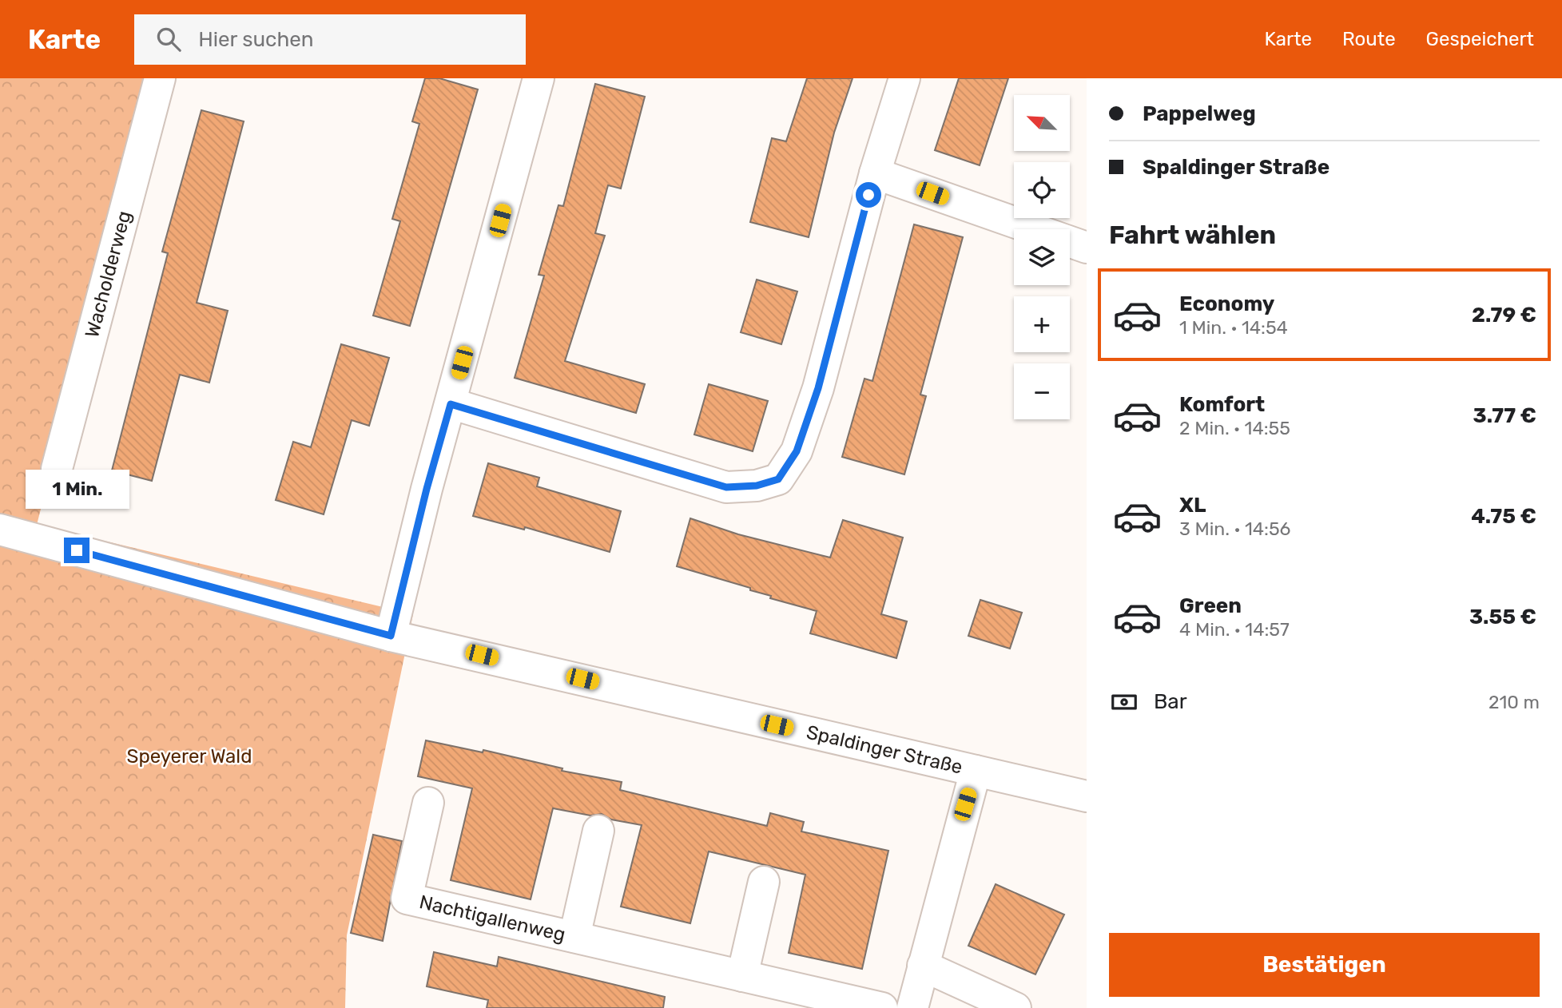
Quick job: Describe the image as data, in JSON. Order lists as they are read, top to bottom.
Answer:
{
  "streets": {
    "street": ["Wacholderweg", "Spaldinger Straße", "Nachtigallenweg"]
  },
  "parks": ["Speyerer Wald"],
  "north": "top left",
  "page": {
    "header": "Karte",
    "search": "Hier suchen",
    "nav": ["Karte", "Route", "Gespeichert"],
    "banner": ["Pappelweg", "Spaldinger Straße"],
    "map_buttons": ["+", "−"],
    "heading": "Fahrt wählen",
    "list": [
      {
        "name": "Economy",
        "note": "1 Min. · 14:54",
        "value": "2.79 €"
      },
      {
        "name": "Komfort",
        "note": "2 Min. · 14:55",
        "value": "3.77 €"
      },
      {
        "name": "XL",
        "note": "3 Min. · 14:56",
        "value": "4.75 €"
      },
      {
        "name": "Green",
        "note": "4 Min. · 14:57",
        "value": "3.55 €"
      }
    ],
    "bubble": "1 Min.",
    "pay": ["Bar", "210 m"],
    "buttons": "Bestätigen"
  }
}
